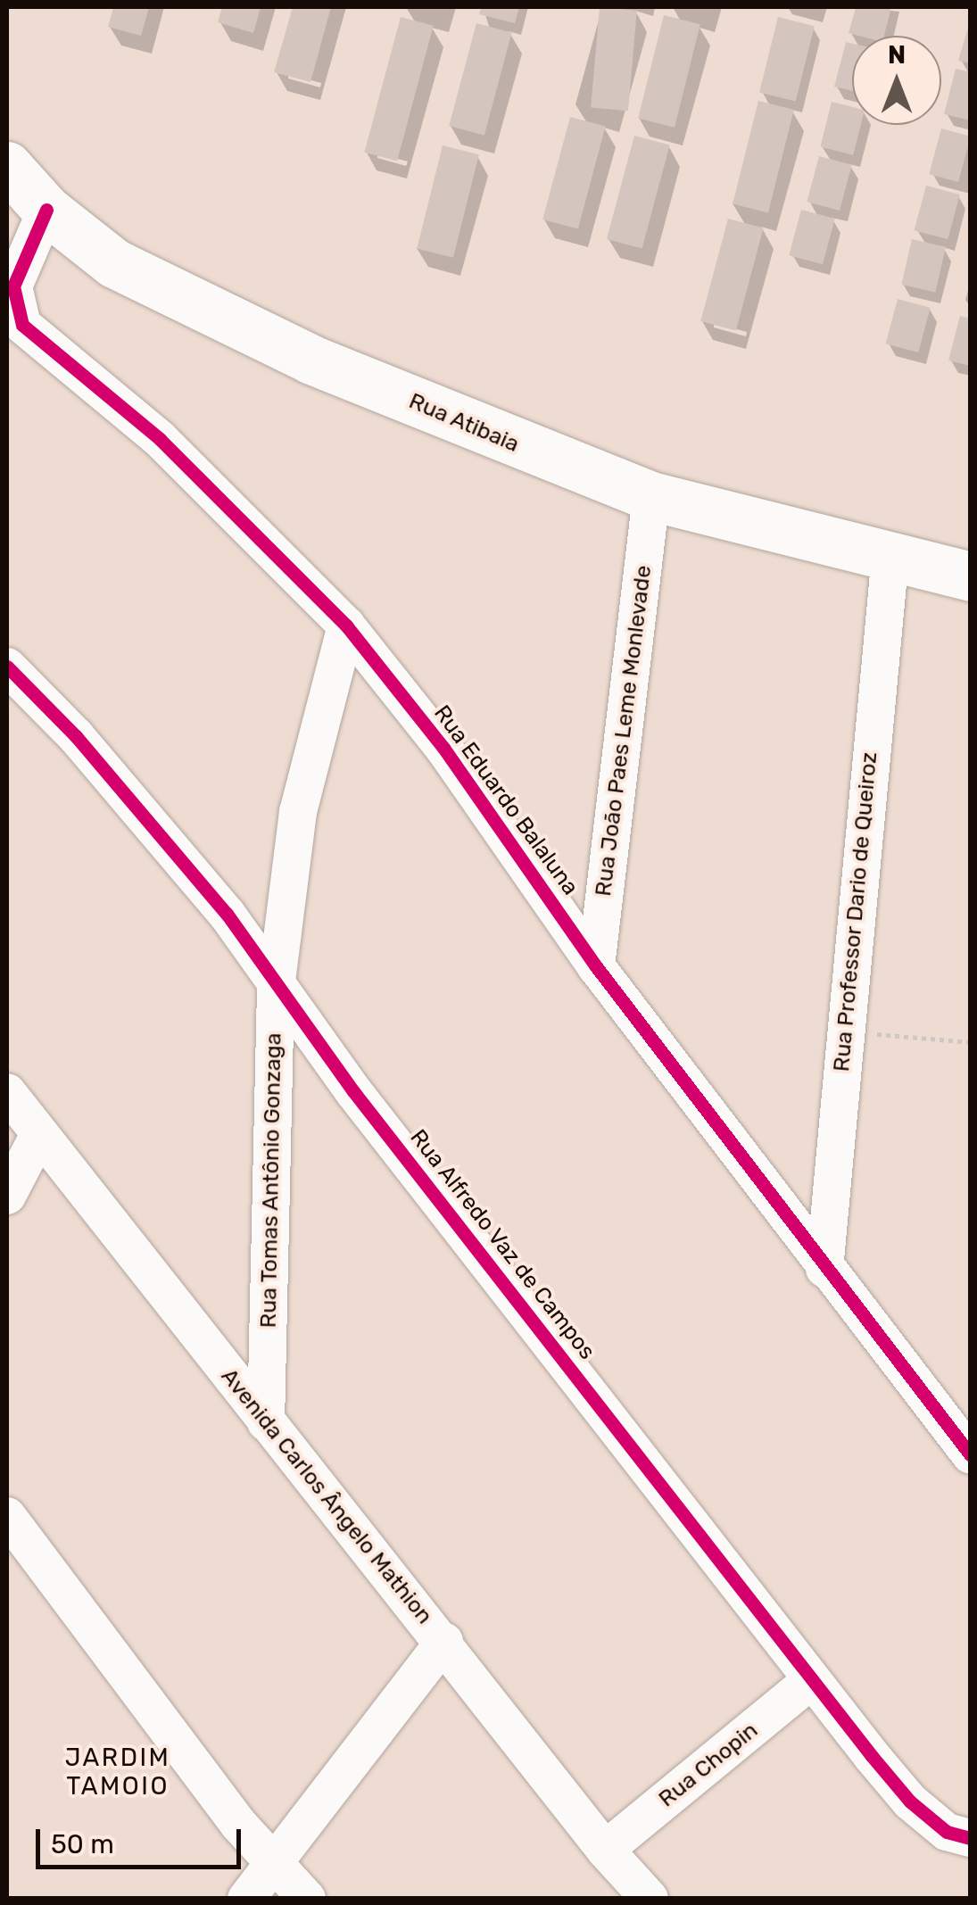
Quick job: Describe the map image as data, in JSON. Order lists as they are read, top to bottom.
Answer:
{
  "streets": {
    "main road": ["Rua Atibaia"],
    "street": [
      "Rua João Paes Leme Monlevade",
      "Rua Eduardo Balaluna",
      "Rua Professor Dario de Queiroz",
      "Rua Tomas Antônio Gonzaga",
      "Rua Alfredo Vaz de Campos",
      "Avenida Carlos Ângelo Mathion",
      "Rua Chopin"
    ]
  },
  "crossings": [
    ["Rua Atibaia", "Rua João Paes Leme Monlevade"],
    ["Rua Atibaia", "Rua Eduardo Balaluna"],
    ["Rua Atibaia", "Rua Professor Dario de Queiroz"],
    ["Rua João Paes Leme Monlevade", "Rua Eduardo Balaluna"],
    ["Rua Eduardo Balaluna", "Rua Professor Dario de Queiroz"],
    ["Rua Eduardo Balaluna", "Rua Tomas Antônio Gonzaga"],
    ["Rua Tomas Antônio Gonzaga", "Rua Alfredo Vaz de Campos"],
    ["Rua Tomas Antônio Gonzaga", "Avenida Carlos Ângelo Mathion"],
    ["Rua Alfredo Vaz de Campos", "Rua Chopin"],
    ["Avenida Carlos Ângelo Mathion", "Rua Chopin"]
  ],
  "districts": ["JARDIM TAMOIO"],
  "scale_bar": "50 m",
  "north": "top"
}
